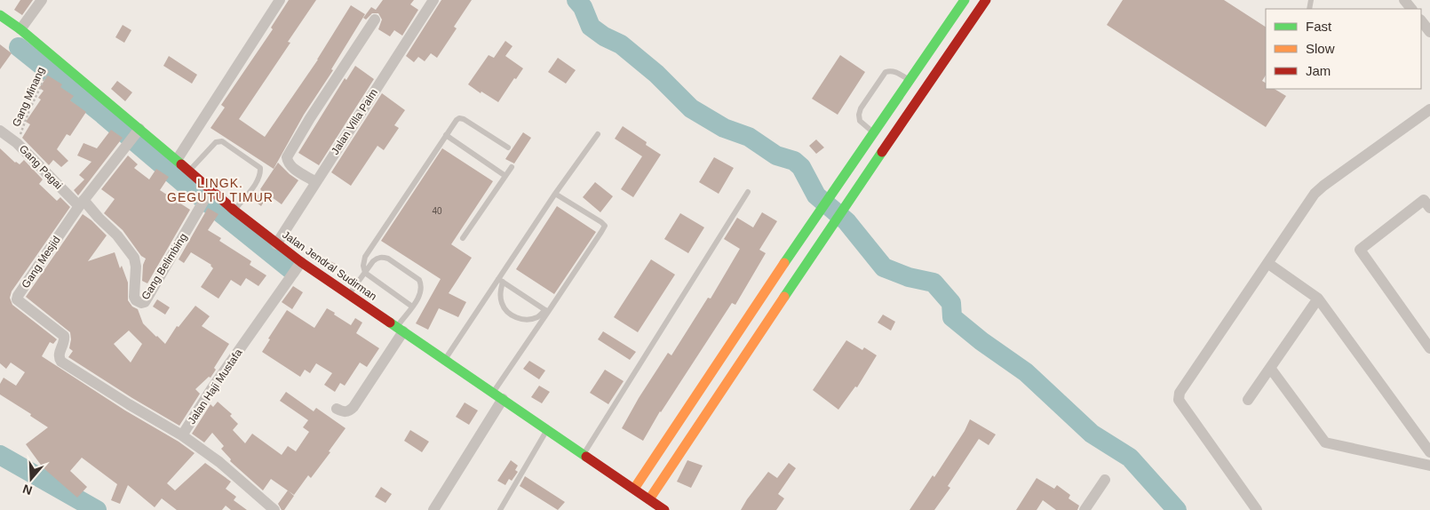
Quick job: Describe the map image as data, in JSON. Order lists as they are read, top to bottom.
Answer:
{
  "streets": {
    "main road": ["Jalan Jendral Sudirman"],
    "street": [
      "Jalan Villa Palm",
      "Gang Pagai",
      "Gang Mesjid",
      "Gang Belimbing",
      "Jalan Haji Mustafa"
    ],
    "path": ["Gang Minang"]
  },
  "crossings": [
    ["Gang Minang", "Gang Pagai"],
    ["Gang Minang", "Jalan Jendral Sudirman"],
    ["Jalan Villa Palm", "Jalan Jendral Sudirman"],
    ["Gang Pagai", "Gang Mesjid"],
    ["Gang Pagai", "Gang Belimbing"],
    ["Gang Mesjid", "Jalan Jendral Sudirman"],
    ["Gang Mesjid", "Gang Belimbing"],
    ["Gang Mesjid", "Jalan Haji Mustafa"],
    ["Jalan Jendral Sudirman", "Gang Belimbing"],
    ["Jalan Jendral Sudirman", "Jalan Haji Mustafa"]
  ],
  "districts": ["LINGK. GEGUTU TIMUR"],
  "house_numbers": ["40"],
  "legend": ["Fast", "Slow", "Jam"],
  "north": "bottom"
}
